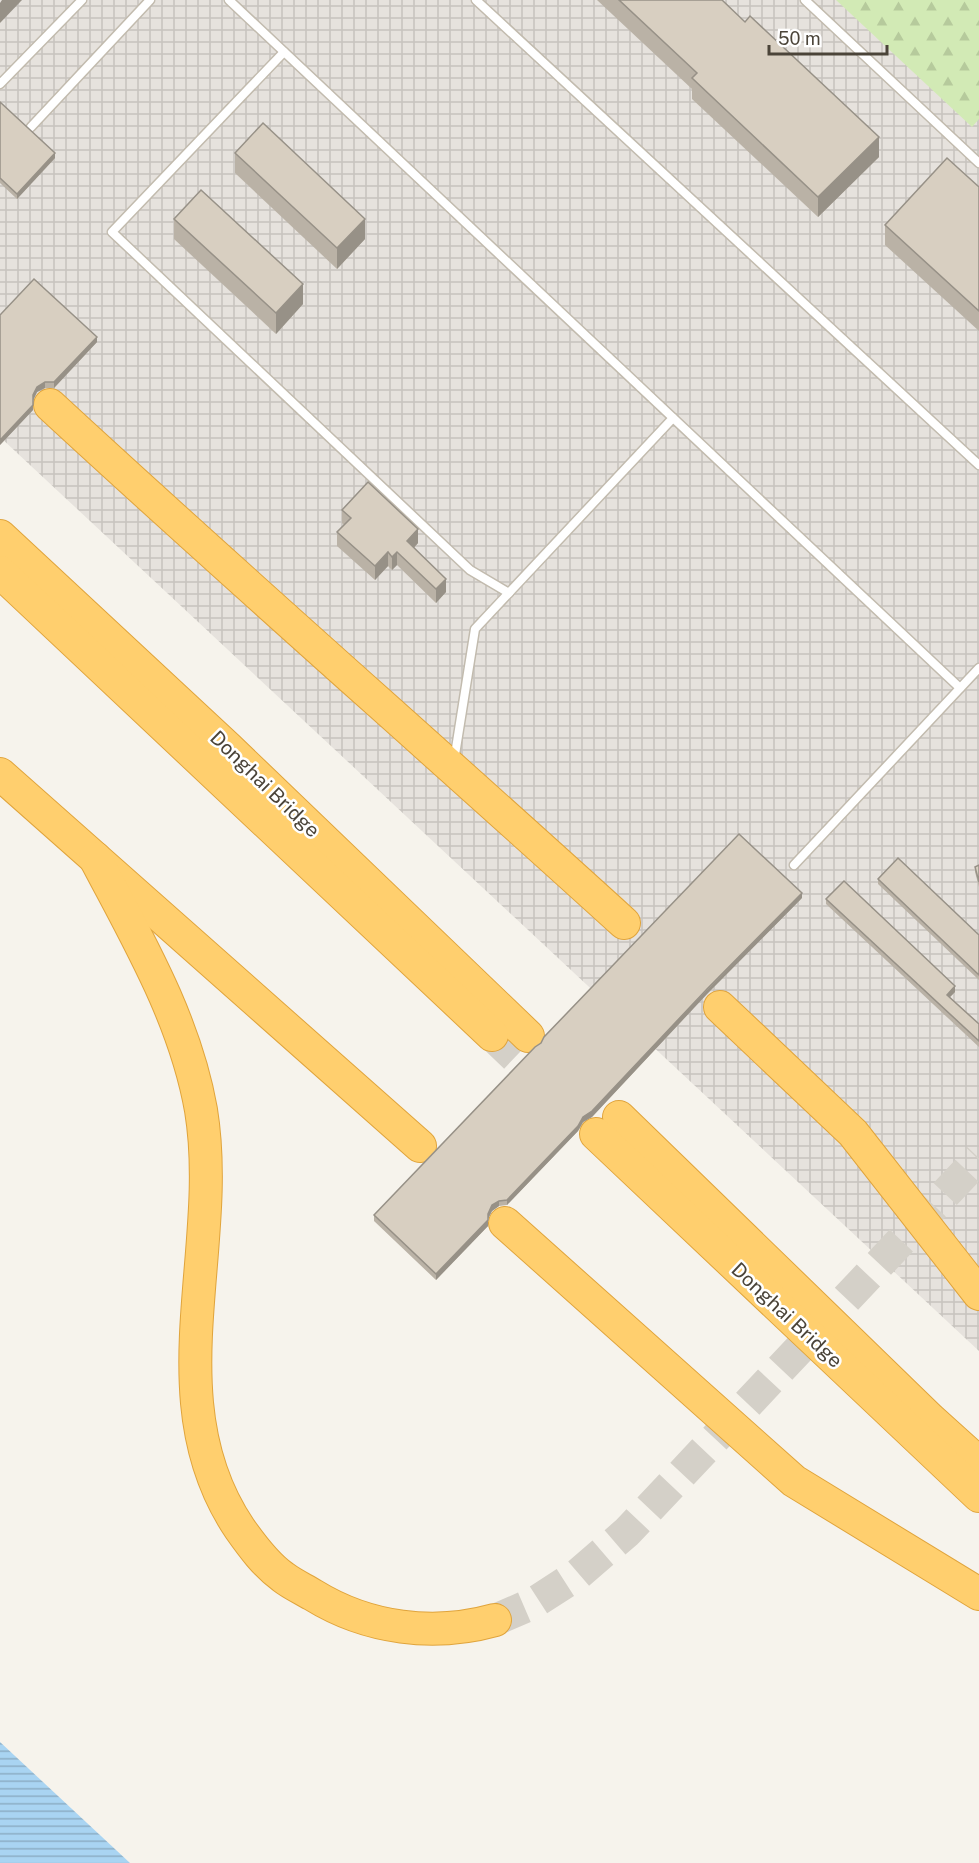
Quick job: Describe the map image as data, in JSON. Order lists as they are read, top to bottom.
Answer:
{
  "streets": {
    "highway": ["Donghai Bridge"]
  },
  "scale_bar": "50 m"
}
